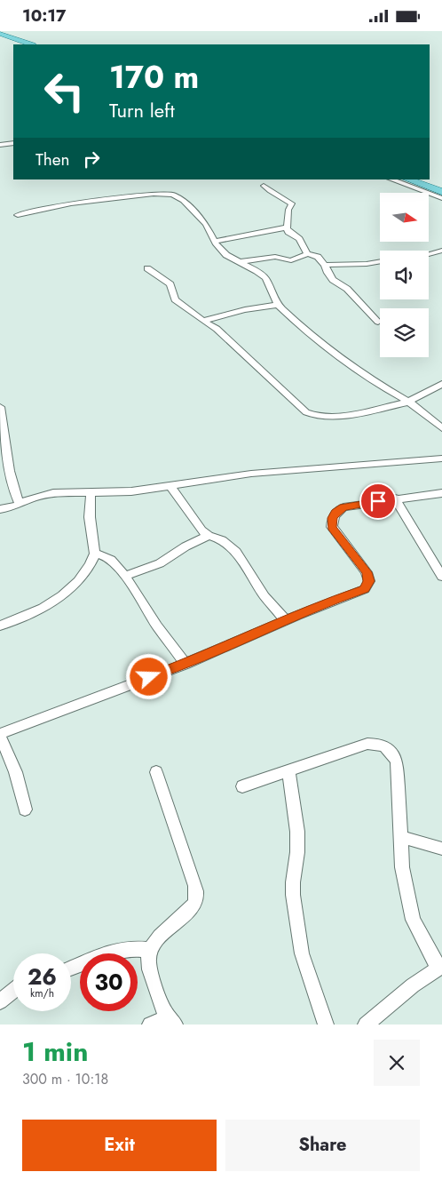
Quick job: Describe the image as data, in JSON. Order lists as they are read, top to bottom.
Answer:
{
  "north": "right",
  "page": {
    "status": "10:17",
    "turn": ["170 m", "Turn left"],
    "then": "Then",
    "speed": "26 km/h",
    "limit": "30",
    "heading": ["1 min", "300 m · 10:18"],
    "buttons": ["Exit", "Share"]
  }
}
